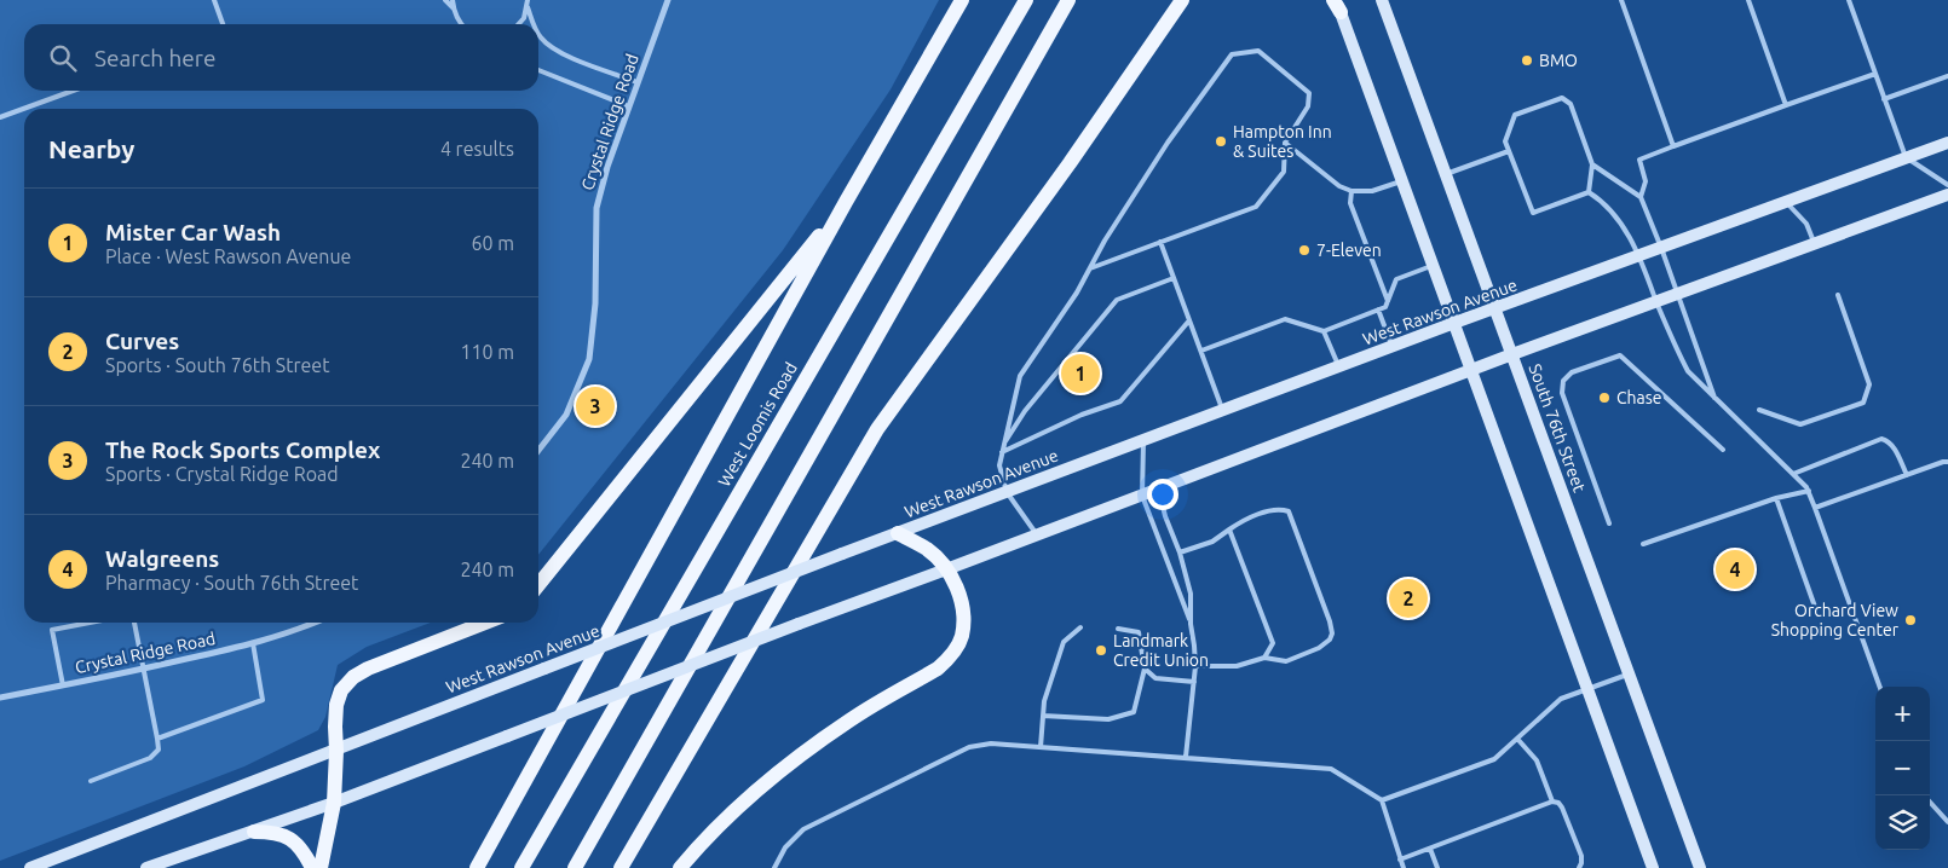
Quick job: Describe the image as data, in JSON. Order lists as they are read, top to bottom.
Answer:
{
  "streets": {
    "main road": ["West Rawson Avenue", "West Loomis Road", "South 76th Street"],
    "street": ["Crystal Ridge Road"]
  },
  "crossings": [
    ["West Rawson Avenue", "South 76th Street"]
  ],
  "places": [
    "BMO",
    "Hampton Inn & Suites",
    "7-Eleven",
    "Chase",
    "Orchard View Shopping Center",
    "Landmark Credit Union"
  ],
  "page": {
    "search": "Search here",
    "heading": ["Nearby", "4 results"],
    "list": [
      {
        "mark": "1",
        "name": "Mister Car Wash",
        "note": "Place · West Rawson Avenue",
        "value": "60 m"
      },
      {
        "mark": "2",
        "name": "Curves",
        "note": "Sports · South 76th Street",
        "value": "110 m"
      },
      {
        "mark": "3",
        "name": "The Rock Sports Complex",
        "note": "Sports · Crystal Ridge Road",
        "value": "240 m"
      },
      {
        "mark": "4",
        "name": "Walgreens",
        "note": "Pharmacy · South 76th Street",
        "value": "240 m"
      }
    ],
    "pins": [
      "1",
      "3",
      "4",
      "2"
    ],
    "map_buttons": ["+", "−"]
  }
}
